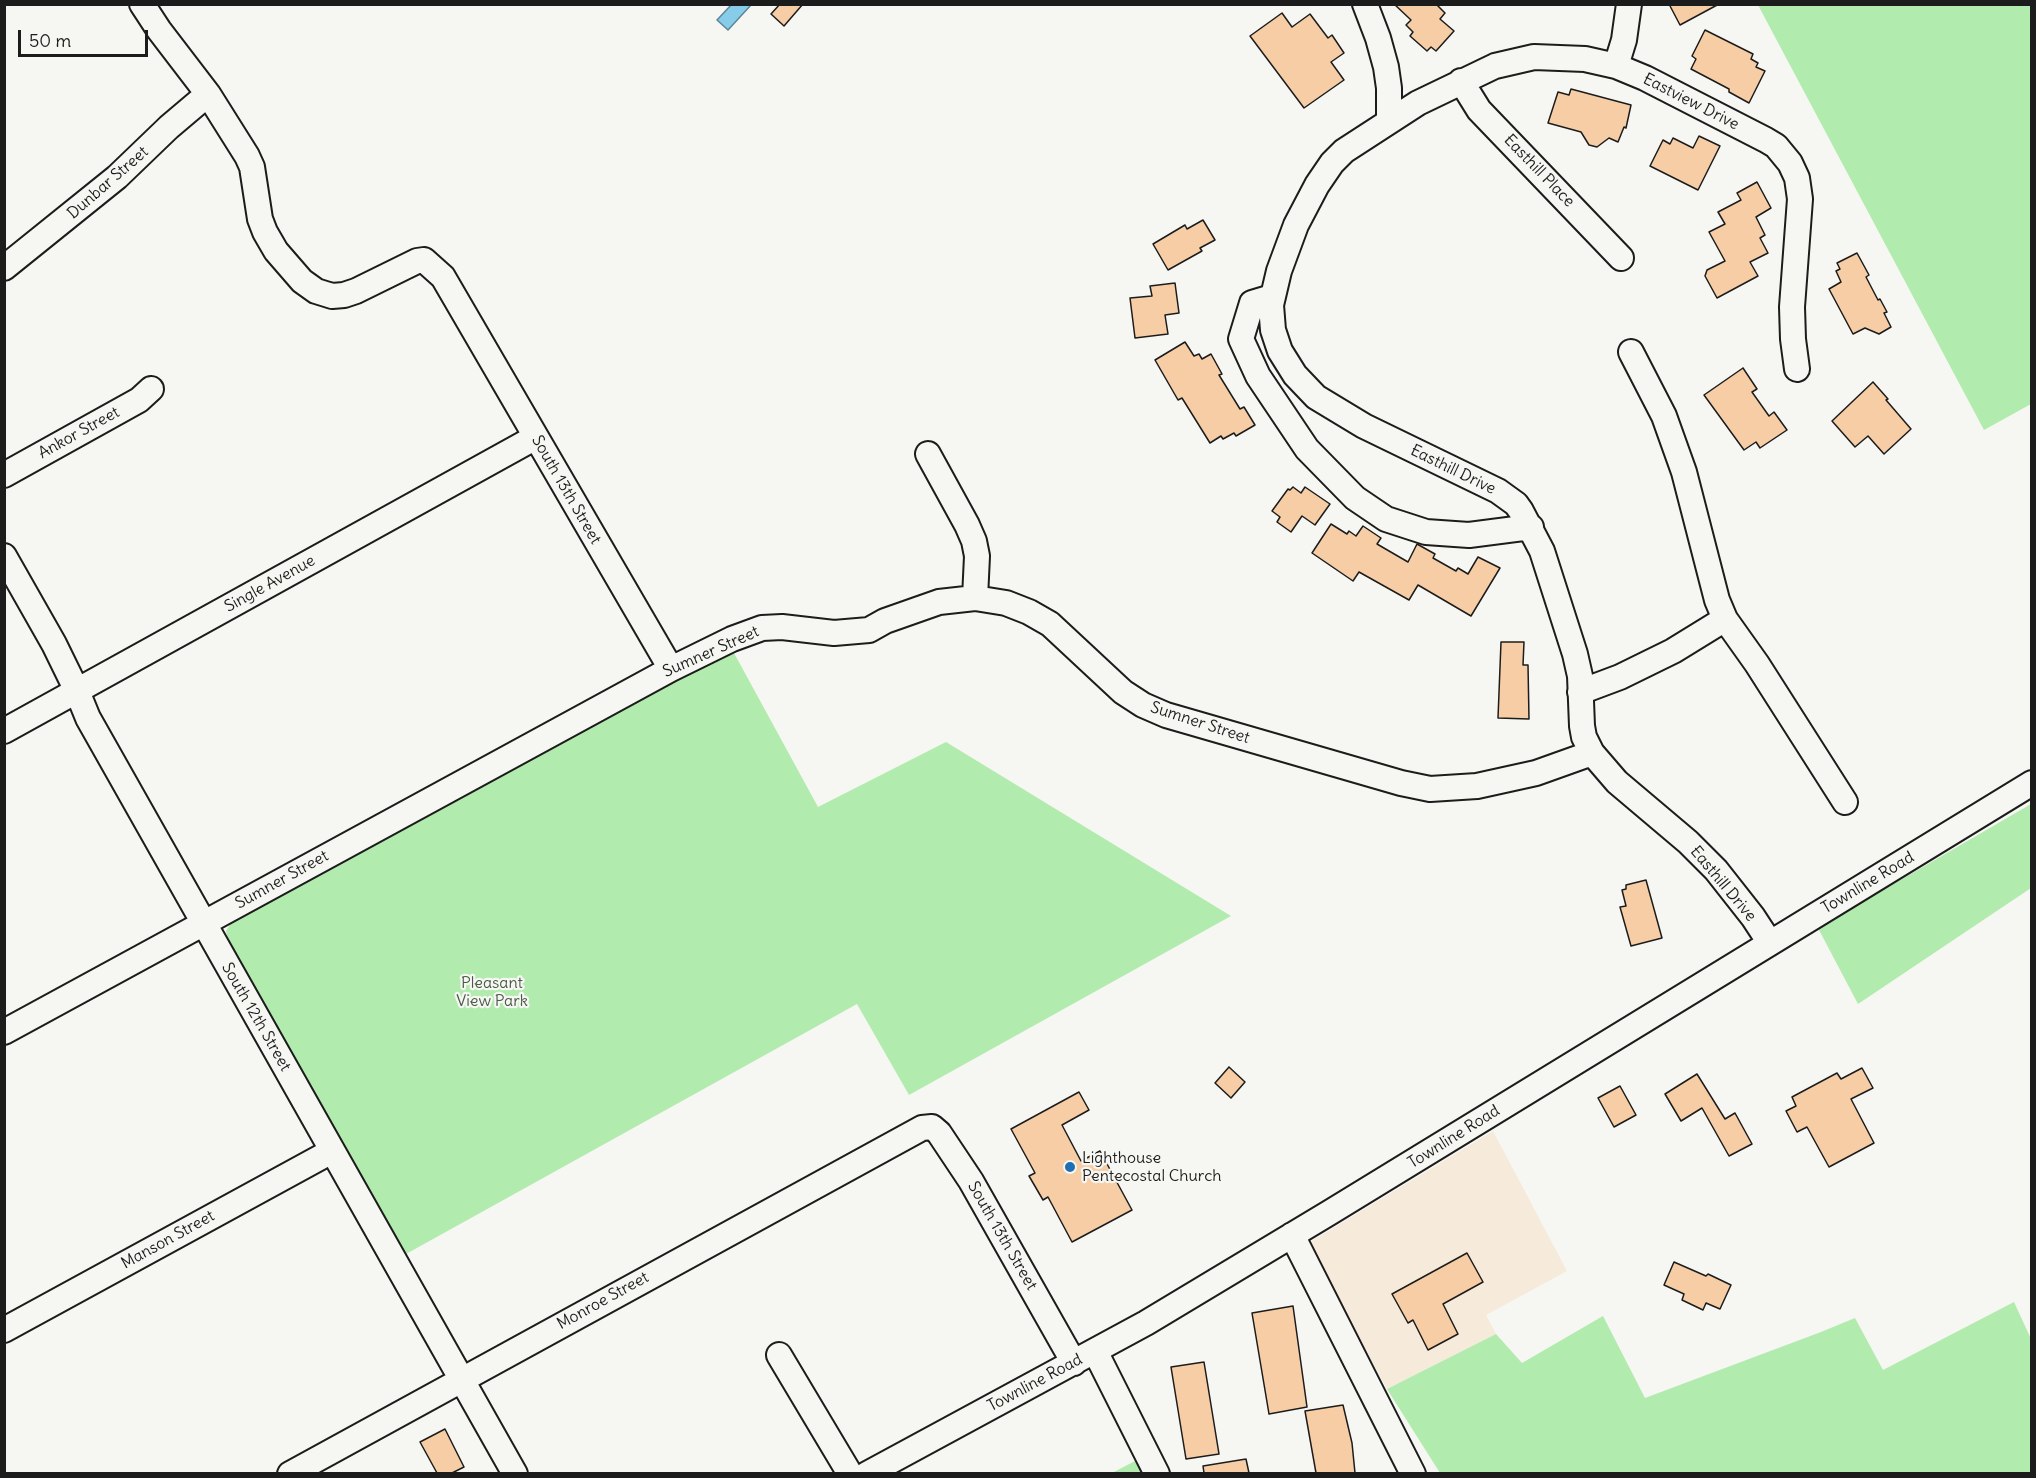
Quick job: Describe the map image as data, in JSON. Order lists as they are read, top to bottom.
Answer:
{
  "streets": {
    "street": [
      "Eastview Drive",
      "Easthill Place",
      "Dunbar Street",
      "Ankor Street",
      "Easthill Drive",
      "South 13th Street",
      "Single Avenue",
      "Sumner Street",
      "Townline Road",
      "South 12th Street",
      "Manson Street",
      "Monroe Street"
    ]
  },
  "crossings": [
    ["Eastview Drive", "Easthill Place"],
    ["Eastview Drive", "Easthill Drive"],
    ["Dunbar Street", "South 13th Street"],
    ["Easthill Drive", "Sumner Street"],
    ["Easthill Drive", "Townline Road"],
    ["South 13th Street", "Single Avenue"],
    ["South 13th Street", "Sumner Street"],
    ["South 13th Street", "Townline Road"],
    ["South 13th Street", "Monroe Street"],
    ["Single Avenue", "South 12th Street"],
    ["Sumner Street", "South 12th Street"],
    ["South 12th Street", "Manson Street"],
    ["South 12th Street", "Monroe Street"]
  ],
  "parks": ["Pleasant View Park"],
  "places": ["Lighthouse Pentecostal Church"],
  "scale_bar": "50 m"
}
